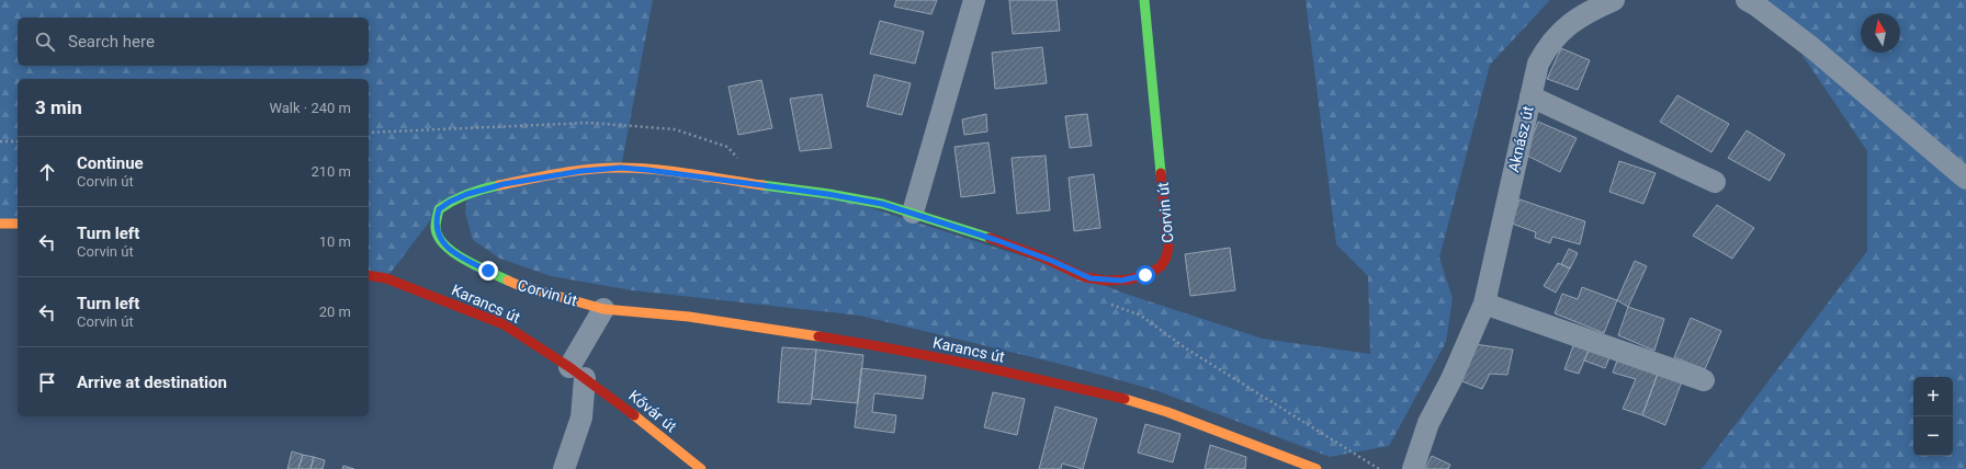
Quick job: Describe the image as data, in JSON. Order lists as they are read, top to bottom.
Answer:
{
  "streets": {
    "street": [
      "Aknász út",
      "Corvin út",
      "Karancs út",
      "Kővár út"
    ]
  },
  "crossings": [
    ["Corvin út", "Karancs út"],
    ["Karancs út", "Kővár út"]
  ],
  "north": "top",
  "page": {
    "search": "Search here",
    "heading": ["3 min", "Walk · 240 m"],
    "list": [
      ["Continue", "Corvin út", "210 m"],
      ["Turn left", "Corvin út", "10 m"],
      ["Turn left", "Corvin út", "20 m"],
      "Arrive at destination"
    ],
    "map_buttons": ["+", "−"]
  }
}
